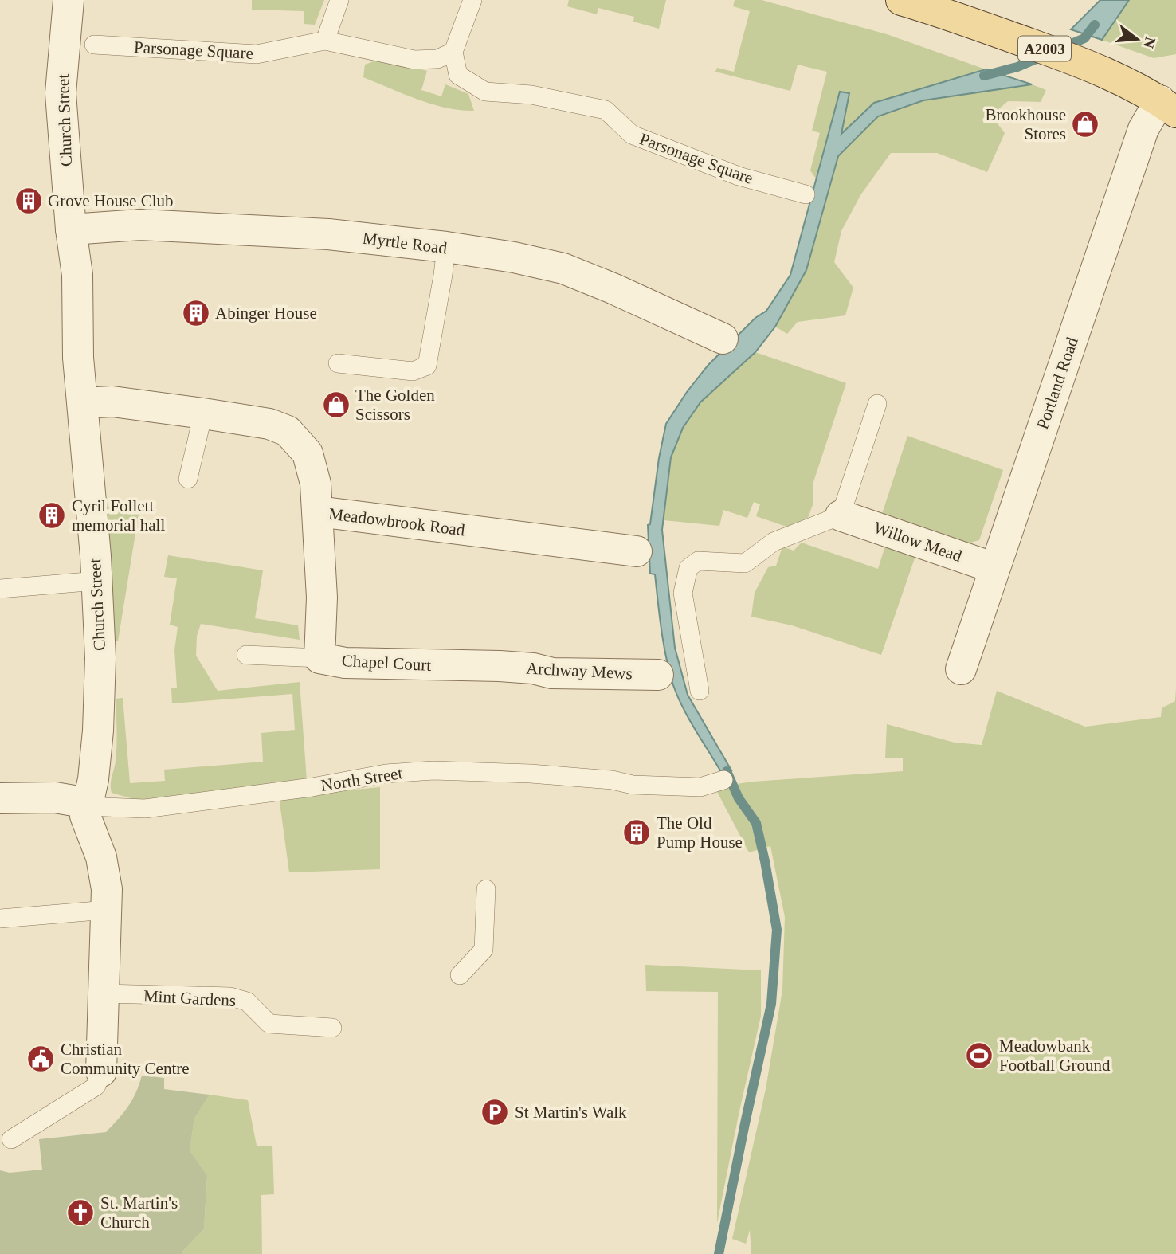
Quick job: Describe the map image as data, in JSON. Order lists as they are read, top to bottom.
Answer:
{
  "streets": {
    "main road": ["A2003"],
    "street": [
      "Church Street",
      "Myrtle Road",
      "Portland Road",
      "Meadowbrook Road",
      "Willow Mead",
      "Chapel Court",
      "Archway Mews",
      "North Street"
    ],
    "lane": ["Parsonage Square", "Mint Gardens"]
  },
  "crossings": [
    ["A2003", "Portland Road"],
    ["Church Street", "Myrtle Road"],
    ["Church Street", "Meadowbrook Road"],
    ["Church Street", "North Street"],
    ["Church Street", "Mint Gardens"],
    ["Portland Road", "Willow Mead"],
    ["Meadowbrook Road", "Chapel Court"],
    ["Chapel Court", "Archway Mews"]
  ],
  "places": {
    "shop": ["Brookhouse Stores", "The Golden Scissors"],
    "building": [
      "Grove House Club",
      "Abinger House",
      "Cyril Follett memorial hall",
      "The Old Pump House"
    ],
    "sports": ["Meadowbank Football Ground"],
    "public building": ["Christian Community Centre"],
    "parking": ["St Martin's Walk"],
    "church": ["St. Martin's Church"]
  },
  "north": "right"
}
